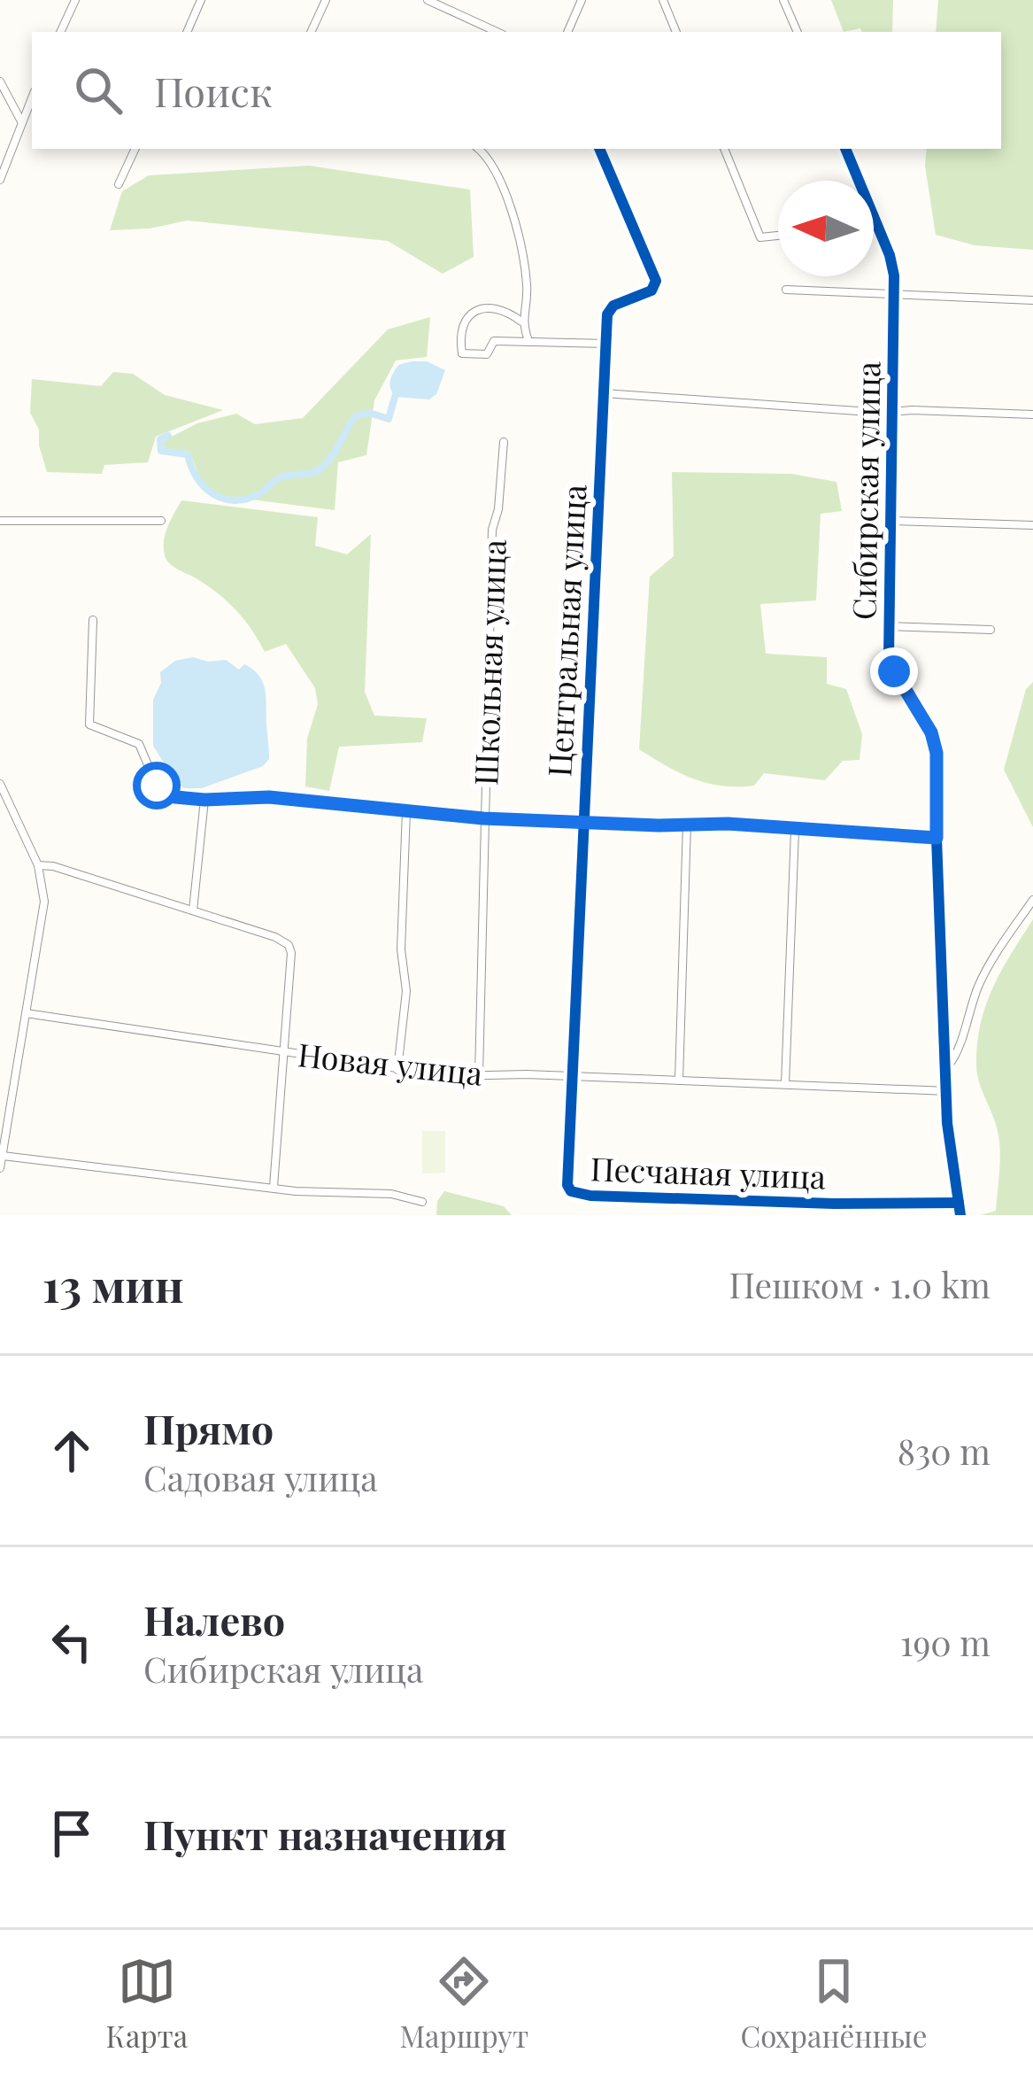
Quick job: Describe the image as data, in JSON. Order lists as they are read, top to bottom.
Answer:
{
  "streets": {
    "street": [
      "Сибирская улица",
      "Центральная улица",
      "Школьная улица",
      "Новая улица",
      "Песчаная улица"
    ]
  },
  "crossings": [
    ["Сибирская улица", "Новая улица"],
    ["Сибирская улица", "Песчаная улица"],
    ["Центральная улица", "Новая улица"],
    ["Центральная улица", "Песчаная улица"],
    ["Школьная улица", "Новая улица"],
    ["Новая улица", "Песчаная улица"]
  ],
  "north": "left",
  "page": {
    "search": "Поиск",
    "heading": ["13 мин", "Пешком · 1.0 km"],
    "list": [
      ["Прямо", "Садовая улица", "830 m"],
      ["Налево", "Сибирская улица", "190 m"],
      "Пункт назначения"
    ],
    "nav": ["Карта", "Маршрут", "Сохранённые"]
  }
}
